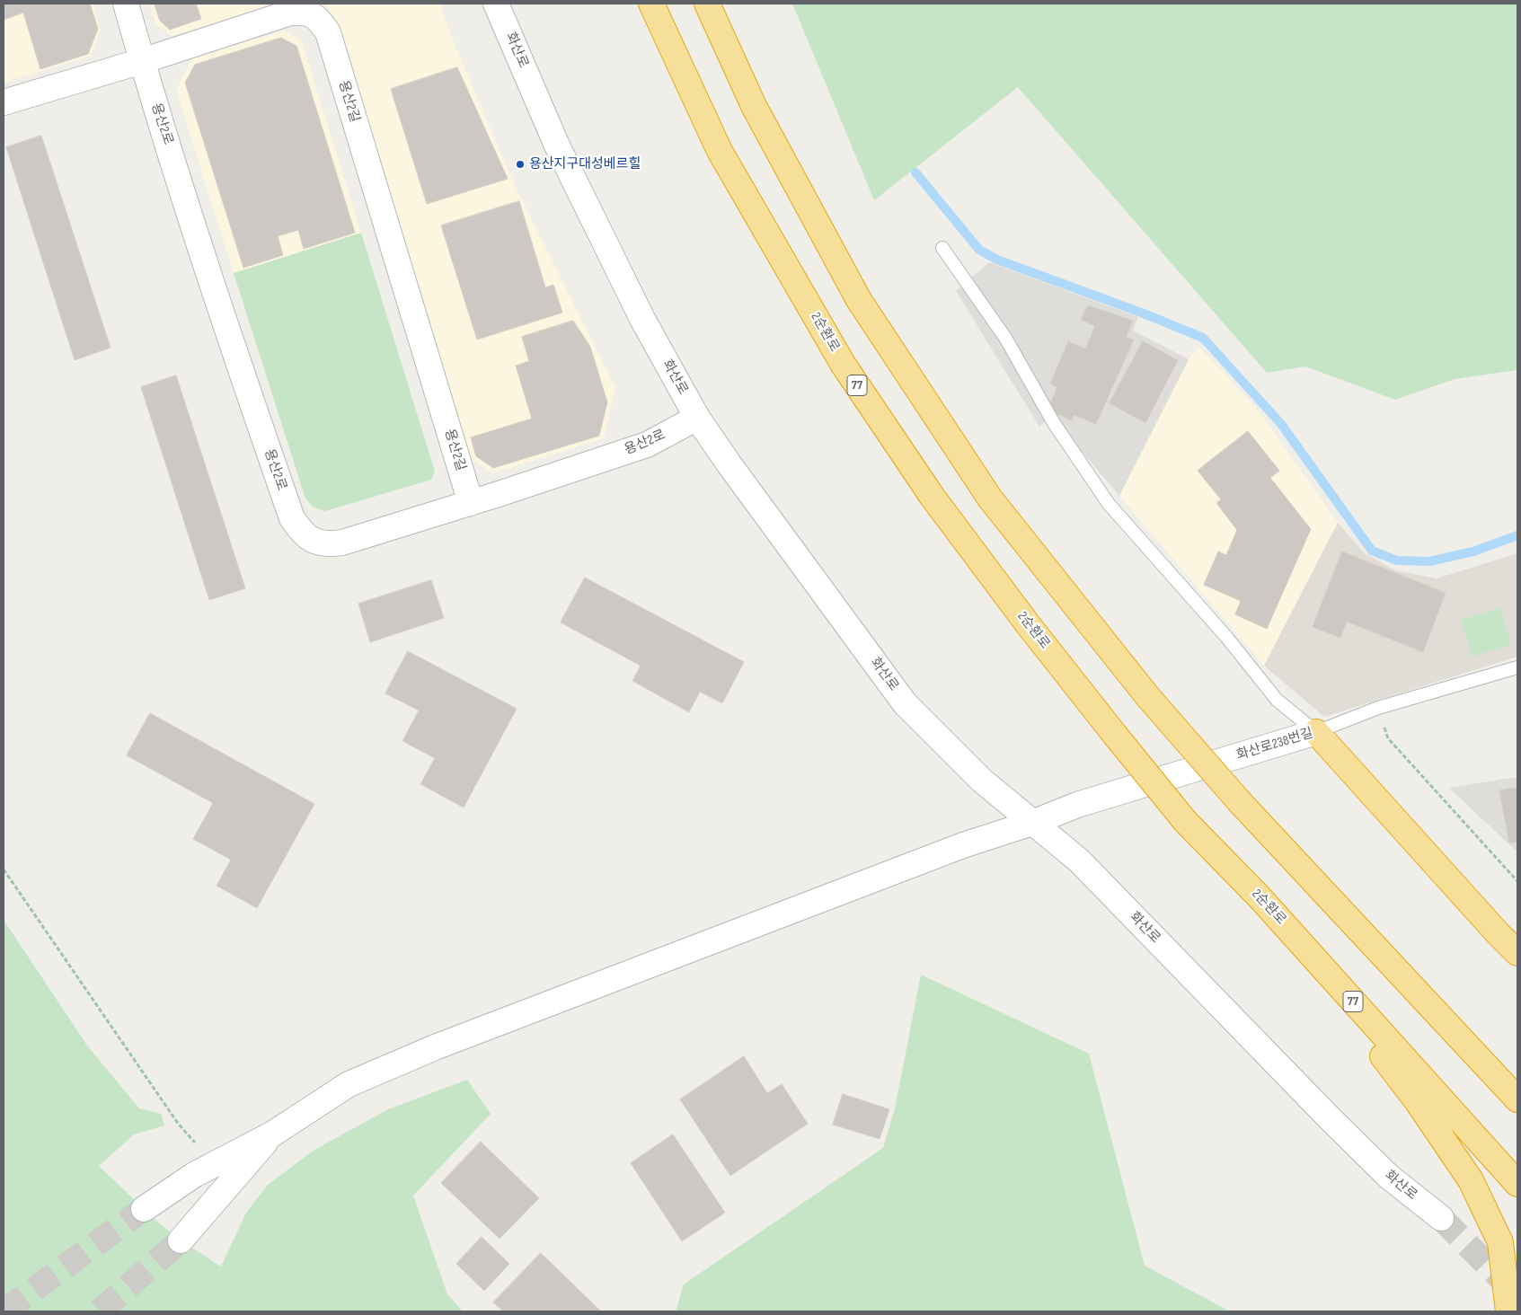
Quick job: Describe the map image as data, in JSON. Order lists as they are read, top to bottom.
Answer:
{
  "streets": {
    "highway": ["2순환로", "77"],
    "main road": [
      "화산로",
      "용산2길",
      "용산2로",
      "화산로238번길"
    ]
  },
  "crossings": [
    ["화산로", "용산2로"],
    ["화산로", "화산로238번길"],
    ["용산2길", "용산2로"]
  ],
  "places": ["용산지구대성베르힐"]
}
